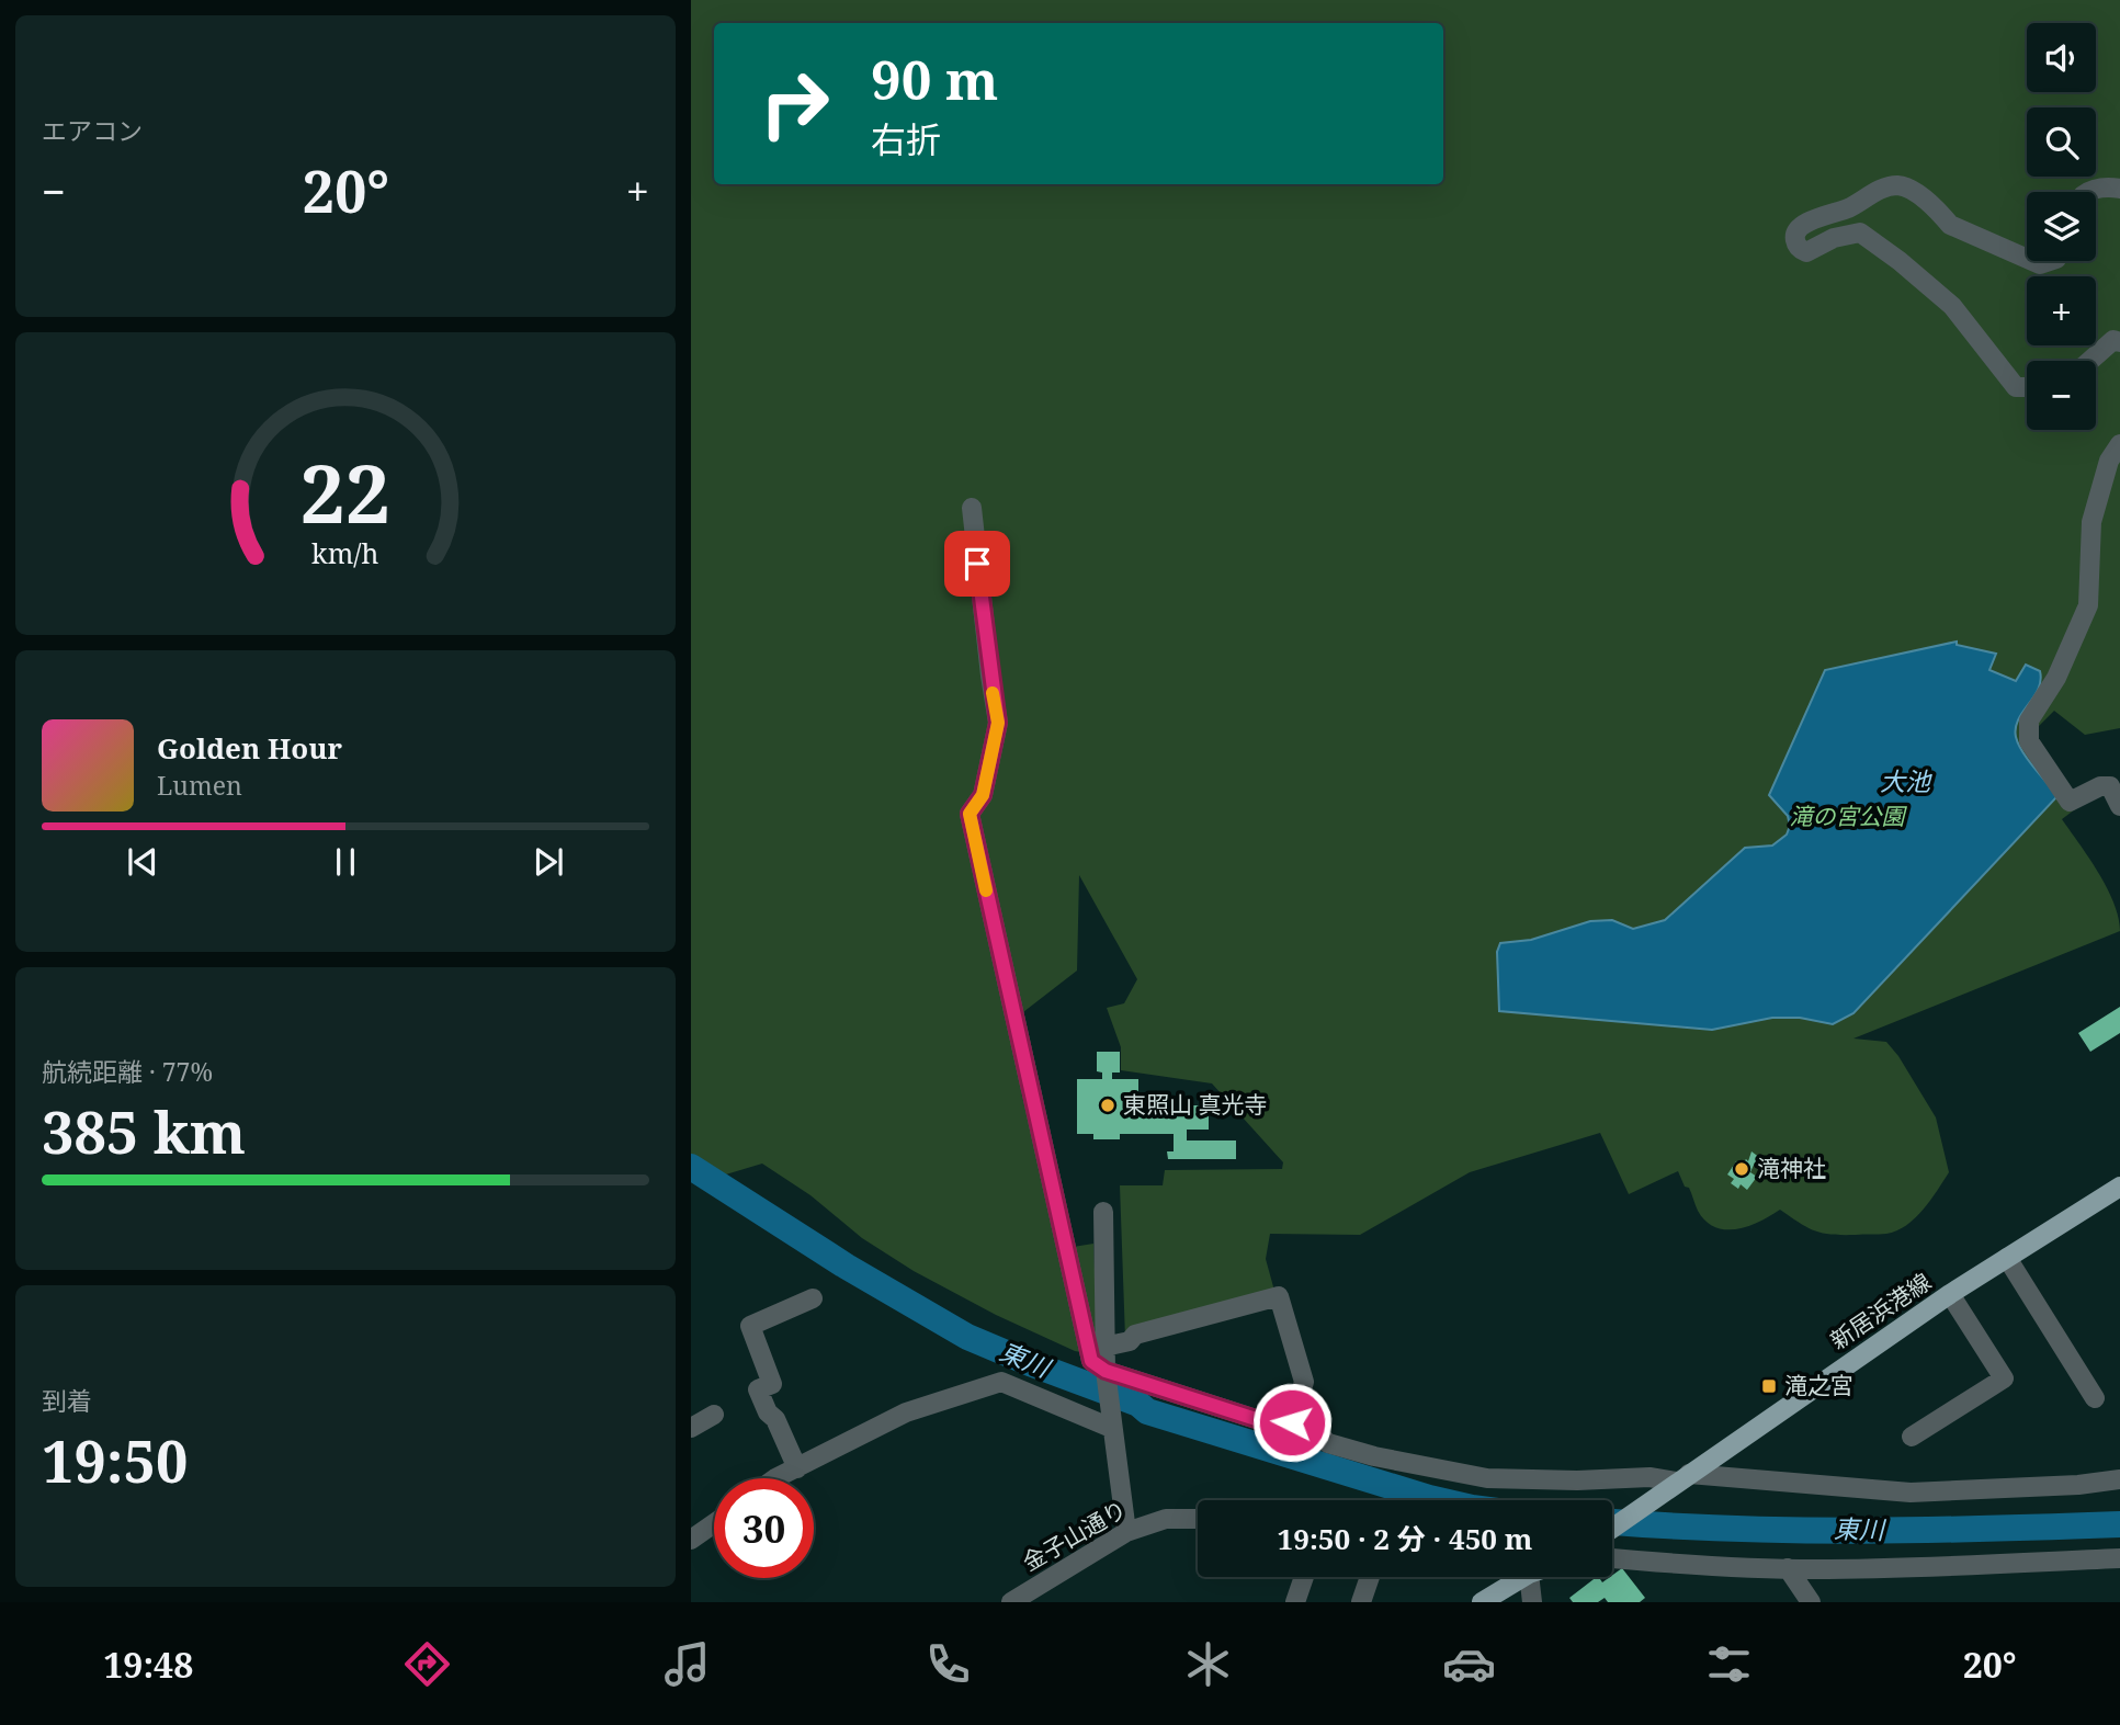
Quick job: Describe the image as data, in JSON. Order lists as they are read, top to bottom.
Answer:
{
  "streets": {
    "main road": ["新居浜港線"],
    "street": ["金子山通り"]
  },
  "water": ["大池", "東川"],
  "parks": ["滝の宮公園"],
  "places": {
    "other": ["東照山 真光寺", "滝神社"],
    "transit": ["滝之宮"]
  },
  "page": {
    "tile": [
      "エアコン",
      ["航続距離 · 77%", "385 km"],
      ["到着", "19:50"]
    ],
    "map_buttons": ["+", "−"],
    "turn": ["90 m", "右折"],
    "heat": ["−", "20°", "+"],
    "song": ["Golden Hour", "Lumen"],
    "limit": "30",
    "trip": "19:50 · 2 分 · 450 m",
    "tabs": ["19:48", "20°"],
    "gauge": ["22", "km/h"]
  }
}
